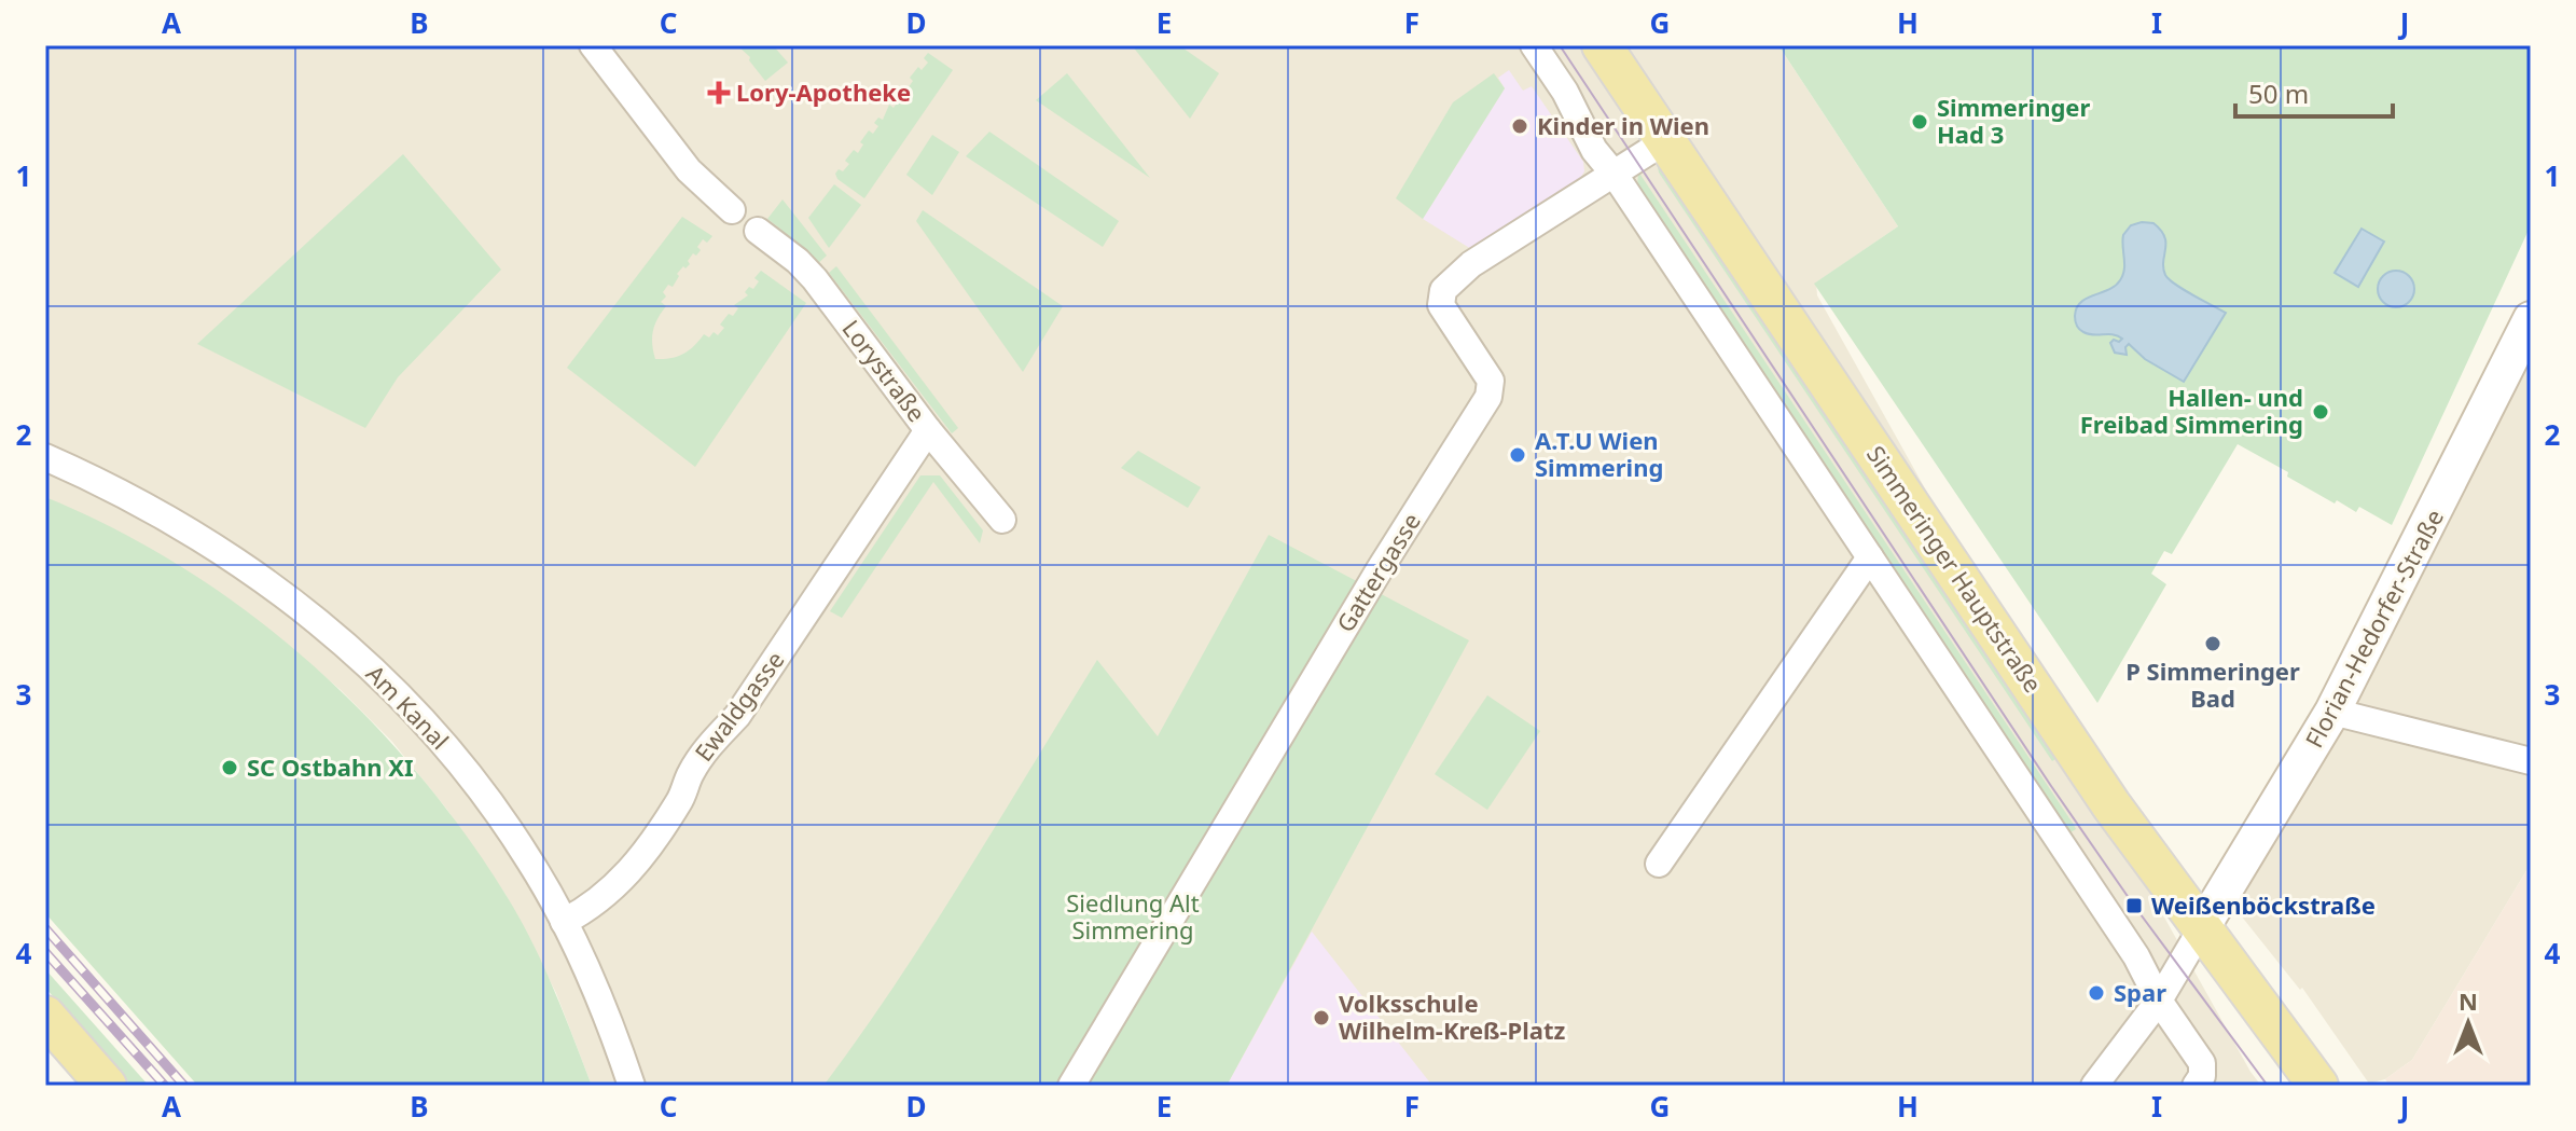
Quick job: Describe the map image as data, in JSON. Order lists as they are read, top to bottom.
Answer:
{
  "streets": {
    "main road": ["Simmeringer Hauptstraße", "Florian-Hedorfer-Straße"],
    "street": [
      "Lorystraße",
      "Gattergasse",
      "Ewaldgasse",
      "Am Kanal"
    ]
  },
  "crossings": [
    ["Lorystraße", "Ewaldgasse"],
    ["Simmeringer Hauptstraße", "Gattergasse"],
    ["Simmeringer Hauptstraße", "Florian-Hedorfer-Straße"],
    ["Ewaldgasse", "Am Kanal"]
  ],
  "parks": ["Siedlung Alt Simmering"],
  "places": {
    "health": ["Lory-Apotheke"],
    "other": [
      "Simmeringer Had 3",
      "Kinder in Wien",
      "Hallen- und Freibad Simmering",
      "A.T.U Wien Simmering",
      "P Simmeringer Bad",
      "SC Ostbahn XI",
      "Spar",
      "Volksschule Wilhelm-Kreß-Platz"
    ],
    "transit": ["Weißenböckstraße"]
  },
  "scale_bar": "50 m",
  "north": "top",
  "grid": {
    "columns": [
      "A",
      "B",
      "C",
      "D",
      "E",
      "F",
      "G",
      "H",
      "I",
      "J"
    ],
    "rows": [
      "1",
      "2",
      "3",
      "4"
    ]
  }
}
